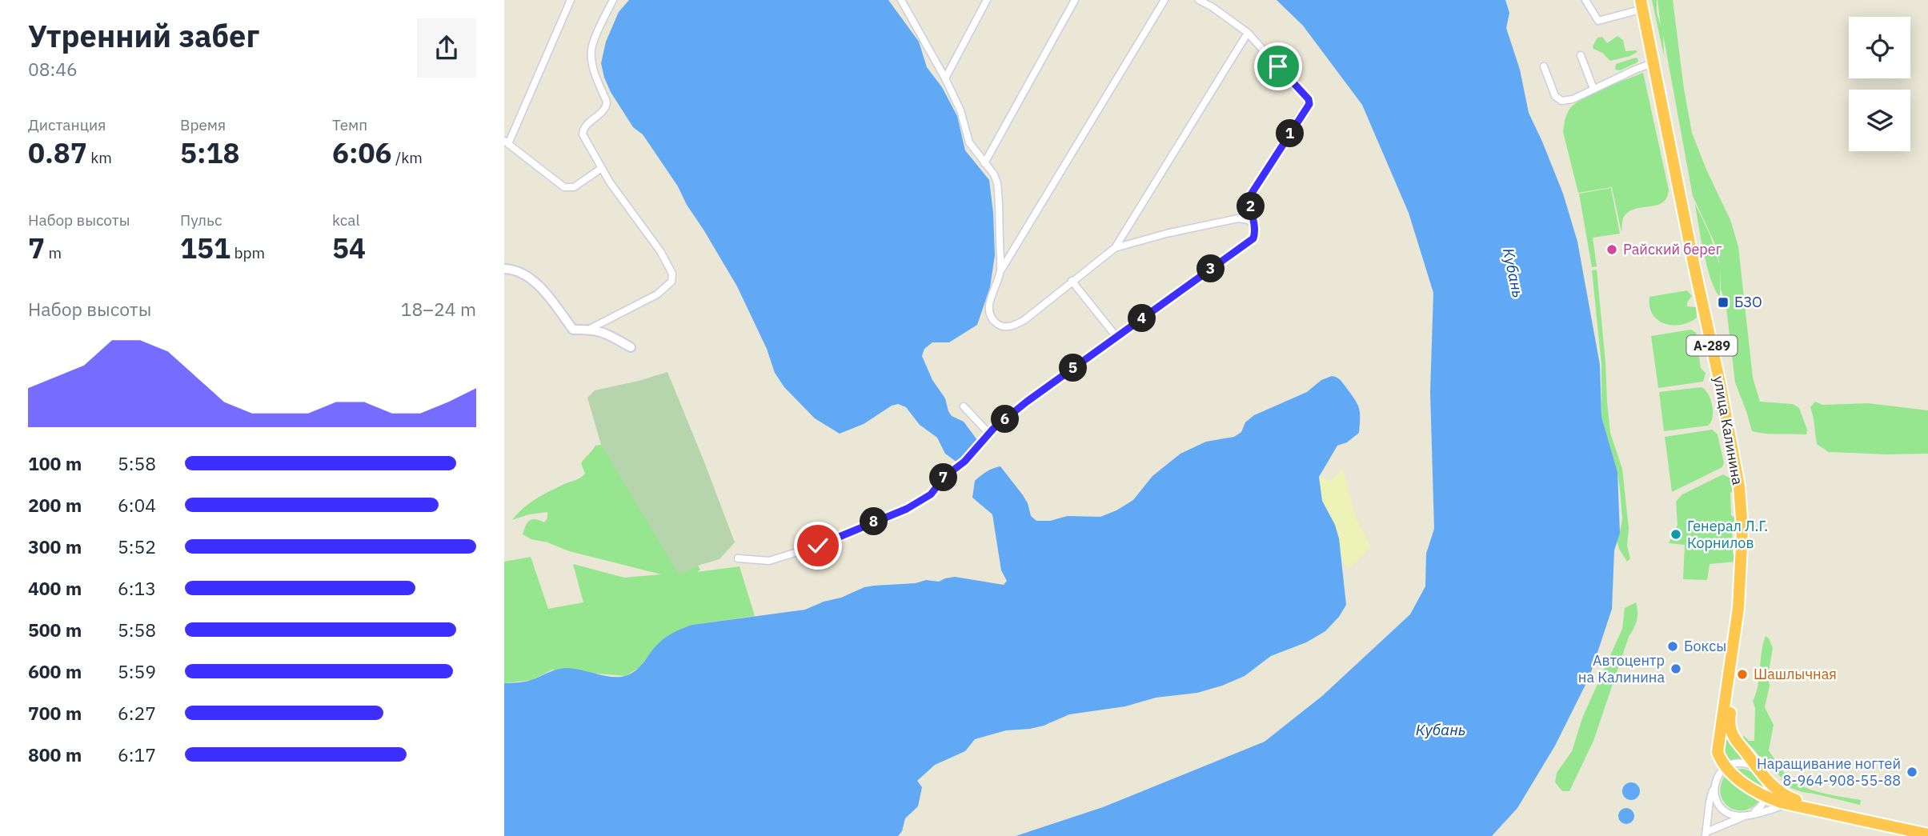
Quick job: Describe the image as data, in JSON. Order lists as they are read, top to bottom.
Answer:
{
  "streets": {
    "highway": ["А-289", "улица Калинина"]
  },
  "crossings": [
    ["А-289", "улица Калинина"]
  ],
  "water": ["Кубань"],
  "places": {
    "other": [
      "Райский берег",
      "Генерал Л.Г. Корнилов",
      "Боксы",
      "Автоцентр на Калинина",
      "Шашлычная",
      "Наращивание ногтей 8-964-908-55-88"
    ],
    "transit": ["БЗО"]
  },
  "page": {
    "heading": ["Утренний забег", "08:46"],
    "stats": [
      ["Дистанция", "0.87 km"],
      ["Время", "5:18"],
      ["Темп", "6:06 /km"],
      ["Набор высоты", "7 m"],
      ["Пульс", "151 bpm"],
      ["kcal", "54"]
    ],
    "pins": [
      "1",
      "2",
      "3",
      "4",
      "5",
      "6",
      "7",
      "8"
    ],
    "chart": ["Набор высоты", "18–24 m"],
    "list": [
      {
        "name": "100 m",
        "note": "5:58"
      },
      {
        "name": "200 m",
        "note": "6:04"
      },
      {
        "name": "300 m",
        "note": "5:52"
      },
      {
        "name": "400 m",
        "note": "6:13"
      },
      {
        "name": "500 m",
        "note": "5:58"
      },
      {
        "name": "600 m",
        "note": "5:59"
      },
      {
        "name": "700 m",
        "note": "6:27"
      },
      {
        "name": "800 m",
        "note": "6:17"
      }
    ]
  }
}
